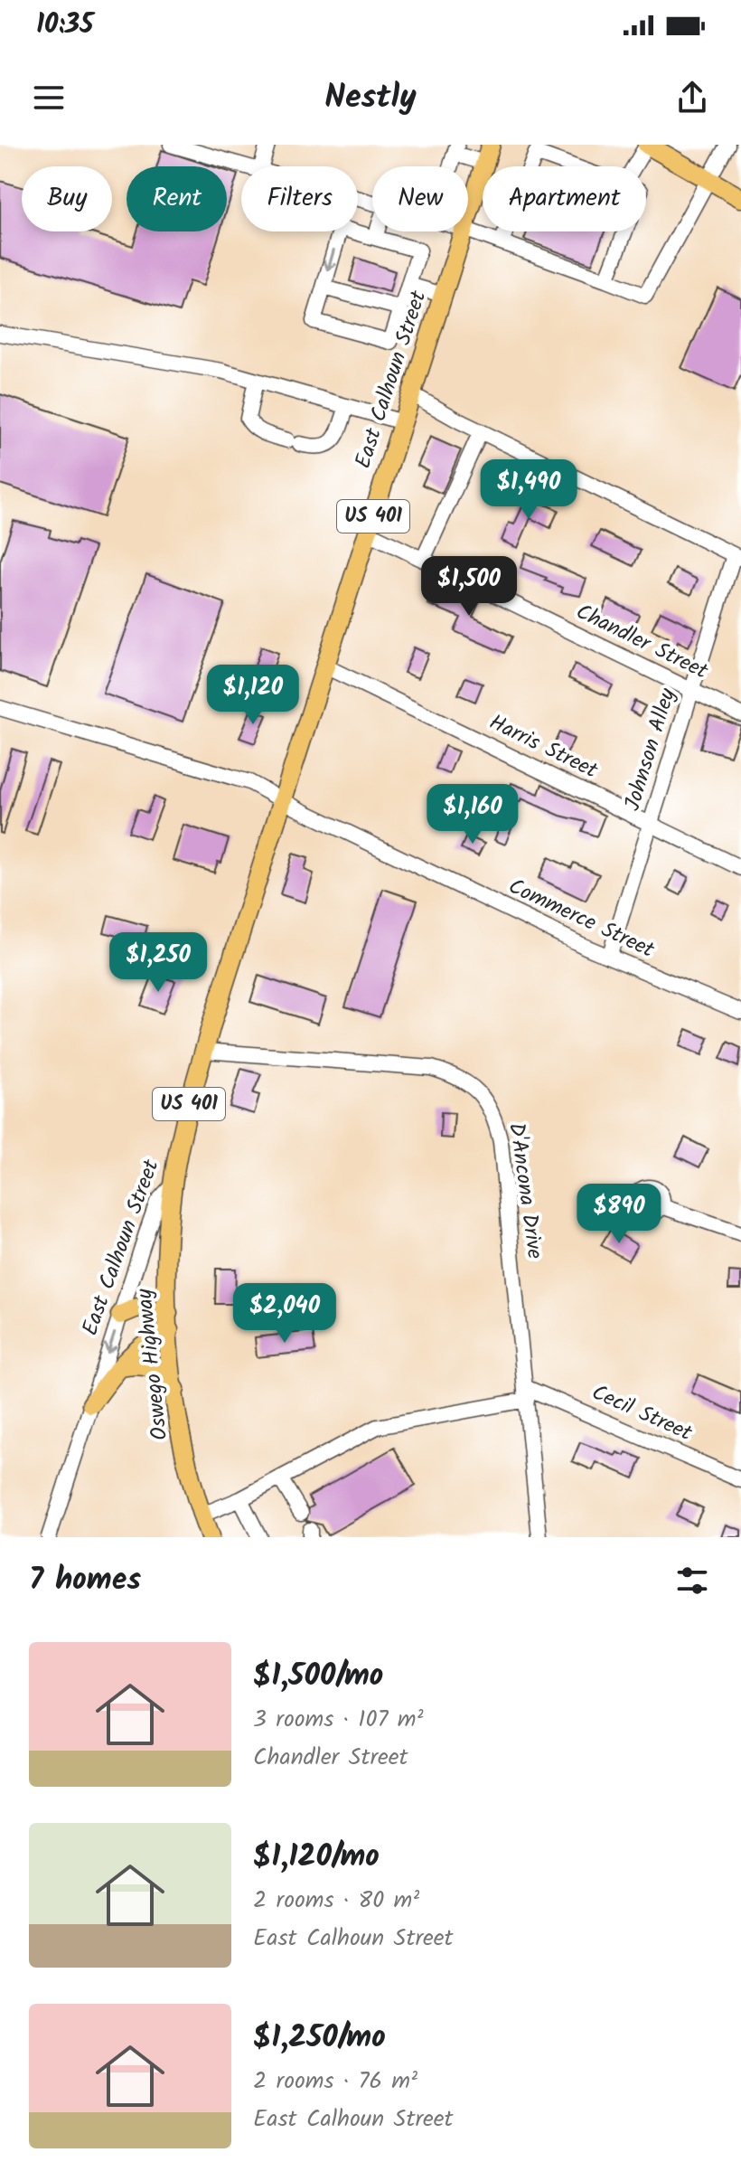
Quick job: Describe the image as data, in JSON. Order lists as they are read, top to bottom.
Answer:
{
  "streets": {
    "main road": ["East Calhoun Street", "US 401", "Oswego Highway"],
    "street": [
      "Chandler Street",
      "Harris Street",
      "Johnson Alley",
      "Commerce Street",
      "D'Ancona Drive",
      "Cecil Street"
    ]
  },
  "crossings": [
    ["East Calhoun Street", "Chandler Street"],
    ["East Calhoun Street", "Harris Street"],
    ["East Calhoun Street", "Commerce Street"],
    ["East Calhoun Street", "D'Ancona Drive"],
    ["East Calhoun Street", "Oswego Highway"],
    ["Chandler Street", "Johnson Alley"],
    ["Harris Street", "Johnson Alley"],
    ["Johnson Alley", "Commerce Street"],
    ["D'Ancona Drive", "Cecil Street"]
  ],
  "page": {
    "status": "10:35",
    "header": "Nestly",
    "chip": [
      "Buy",
      "Rent",
      "Filters",
      "New",
      "Apartment"
    ],
    "price": [
      "$1,490",
      "$1,500",
      "$1,120",
      "$1,160",
      "$1,250",
      "$890",
      "$2,040"
    ],
    "heading": "7 homes",
    "list": [
      {
        "name": "$1,500/mo",
        "note": "3 rooms · 107 m² · Chandler Street"
      },
      {
        "name": "$1,120/mo",
        "note": "2 rooms · 80 m² · East Calhoun Street"
      },
      {
        "name": "$1,250/mo",
        "note": "2 rooms · 76 m² · East Calhoun Street"
      }
    ]
  }
}
